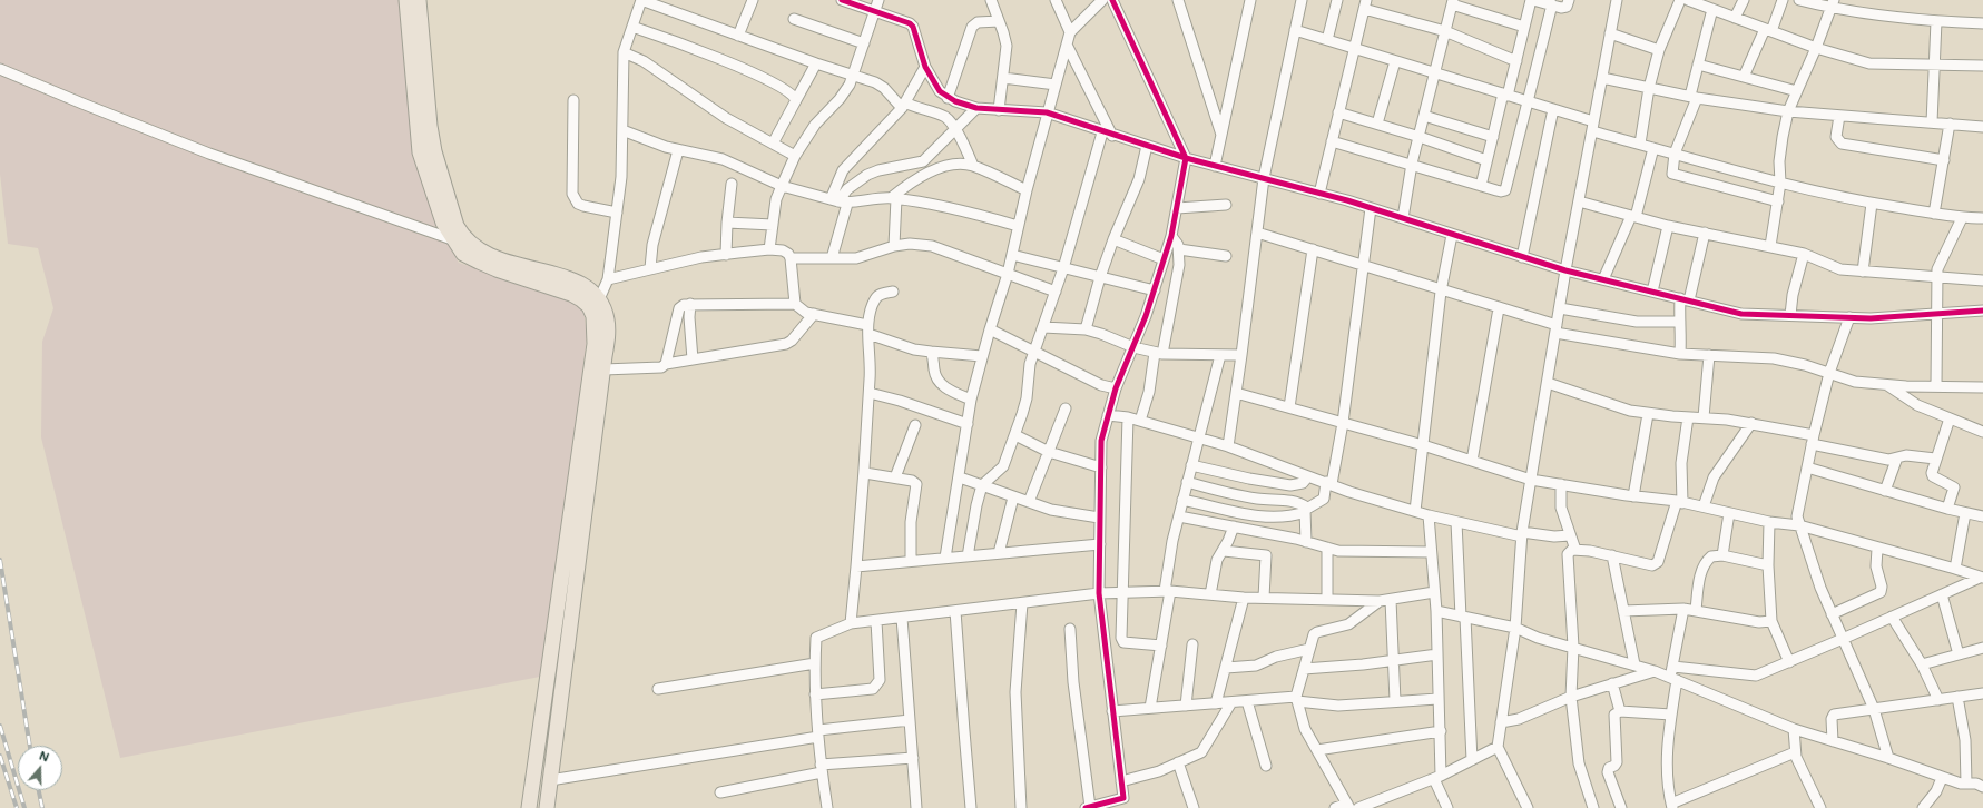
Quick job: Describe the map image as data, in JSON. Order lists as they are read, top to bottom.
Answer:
{
  "north": "top"
}
